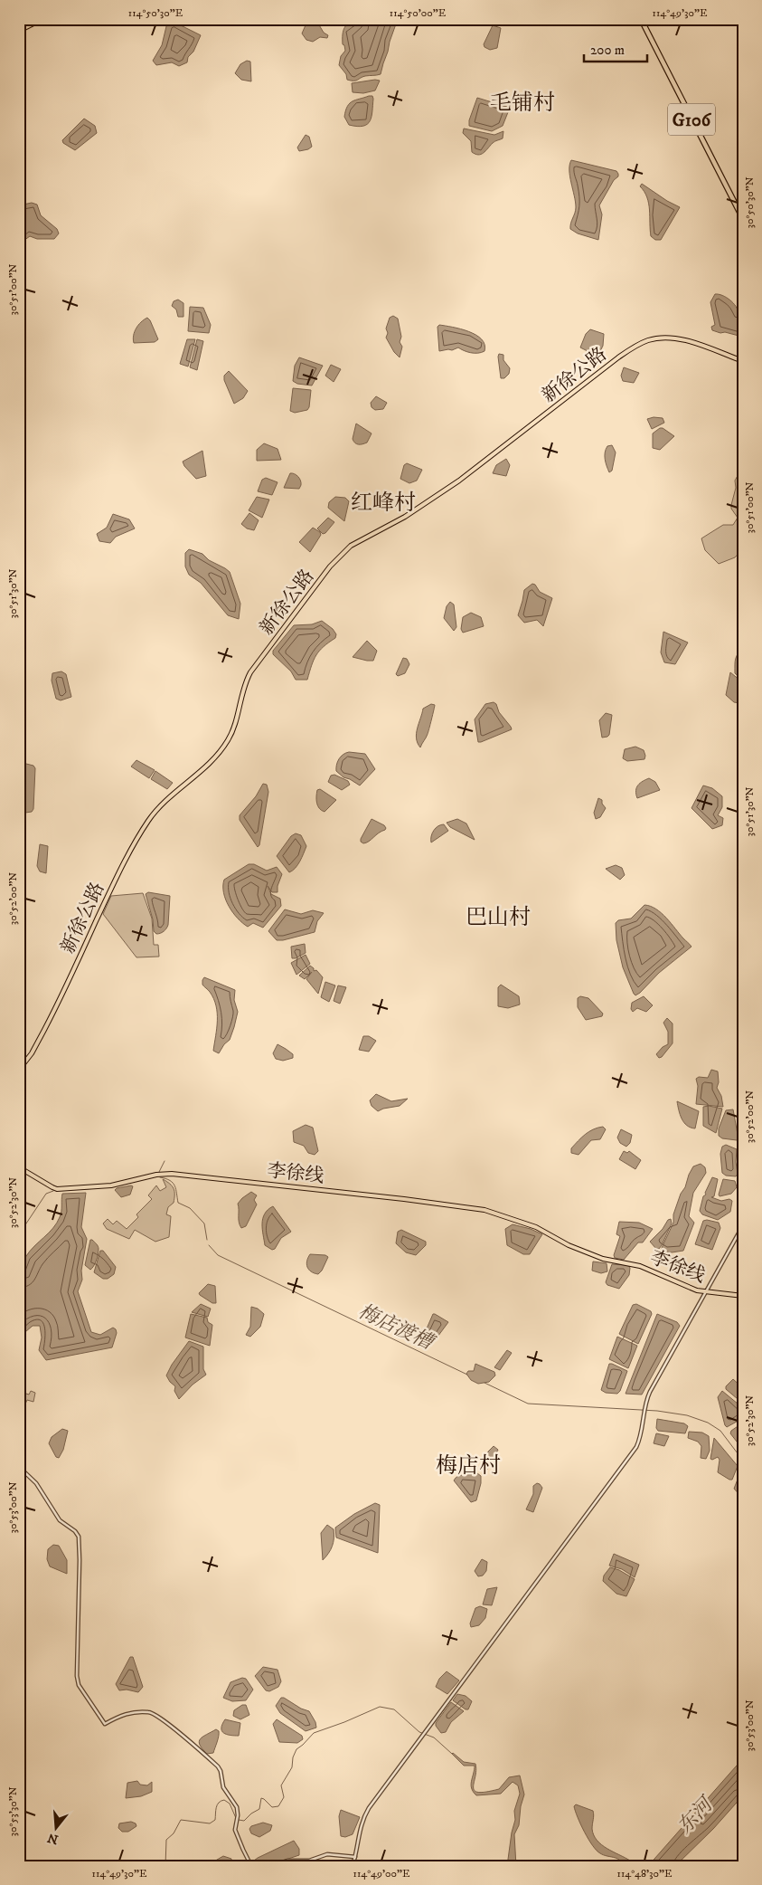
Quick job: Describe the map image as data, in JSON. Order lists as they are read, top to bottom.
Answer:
{
  "streets": {
    "highway": ["G106"],
    "main road": ["新徐公路", "李徐线"]
  },
  "districts": [
    "毛铺村",
    "红峰村",
    "巴山村",
    "梅店村"
  ],
  "water": ["梅店渡槽", "东河"],
  "scale_bar": "200 m",
  "north": "bottom",
  "coordinates": [
    "114°50'30\"E",
    "114°50'00\"E",
    "114°49'30\"E",
    "30°50'30\"N",
    "30°51'00\"N",
    "30°51'30\"N",
    "30°52'00\"N",
    "30°52'30\"N",
    "30°53'00\"N",
    "30°53'30\"N",
    "114°49'00\"E",
    "114°48'30\"E"
  ]
}
